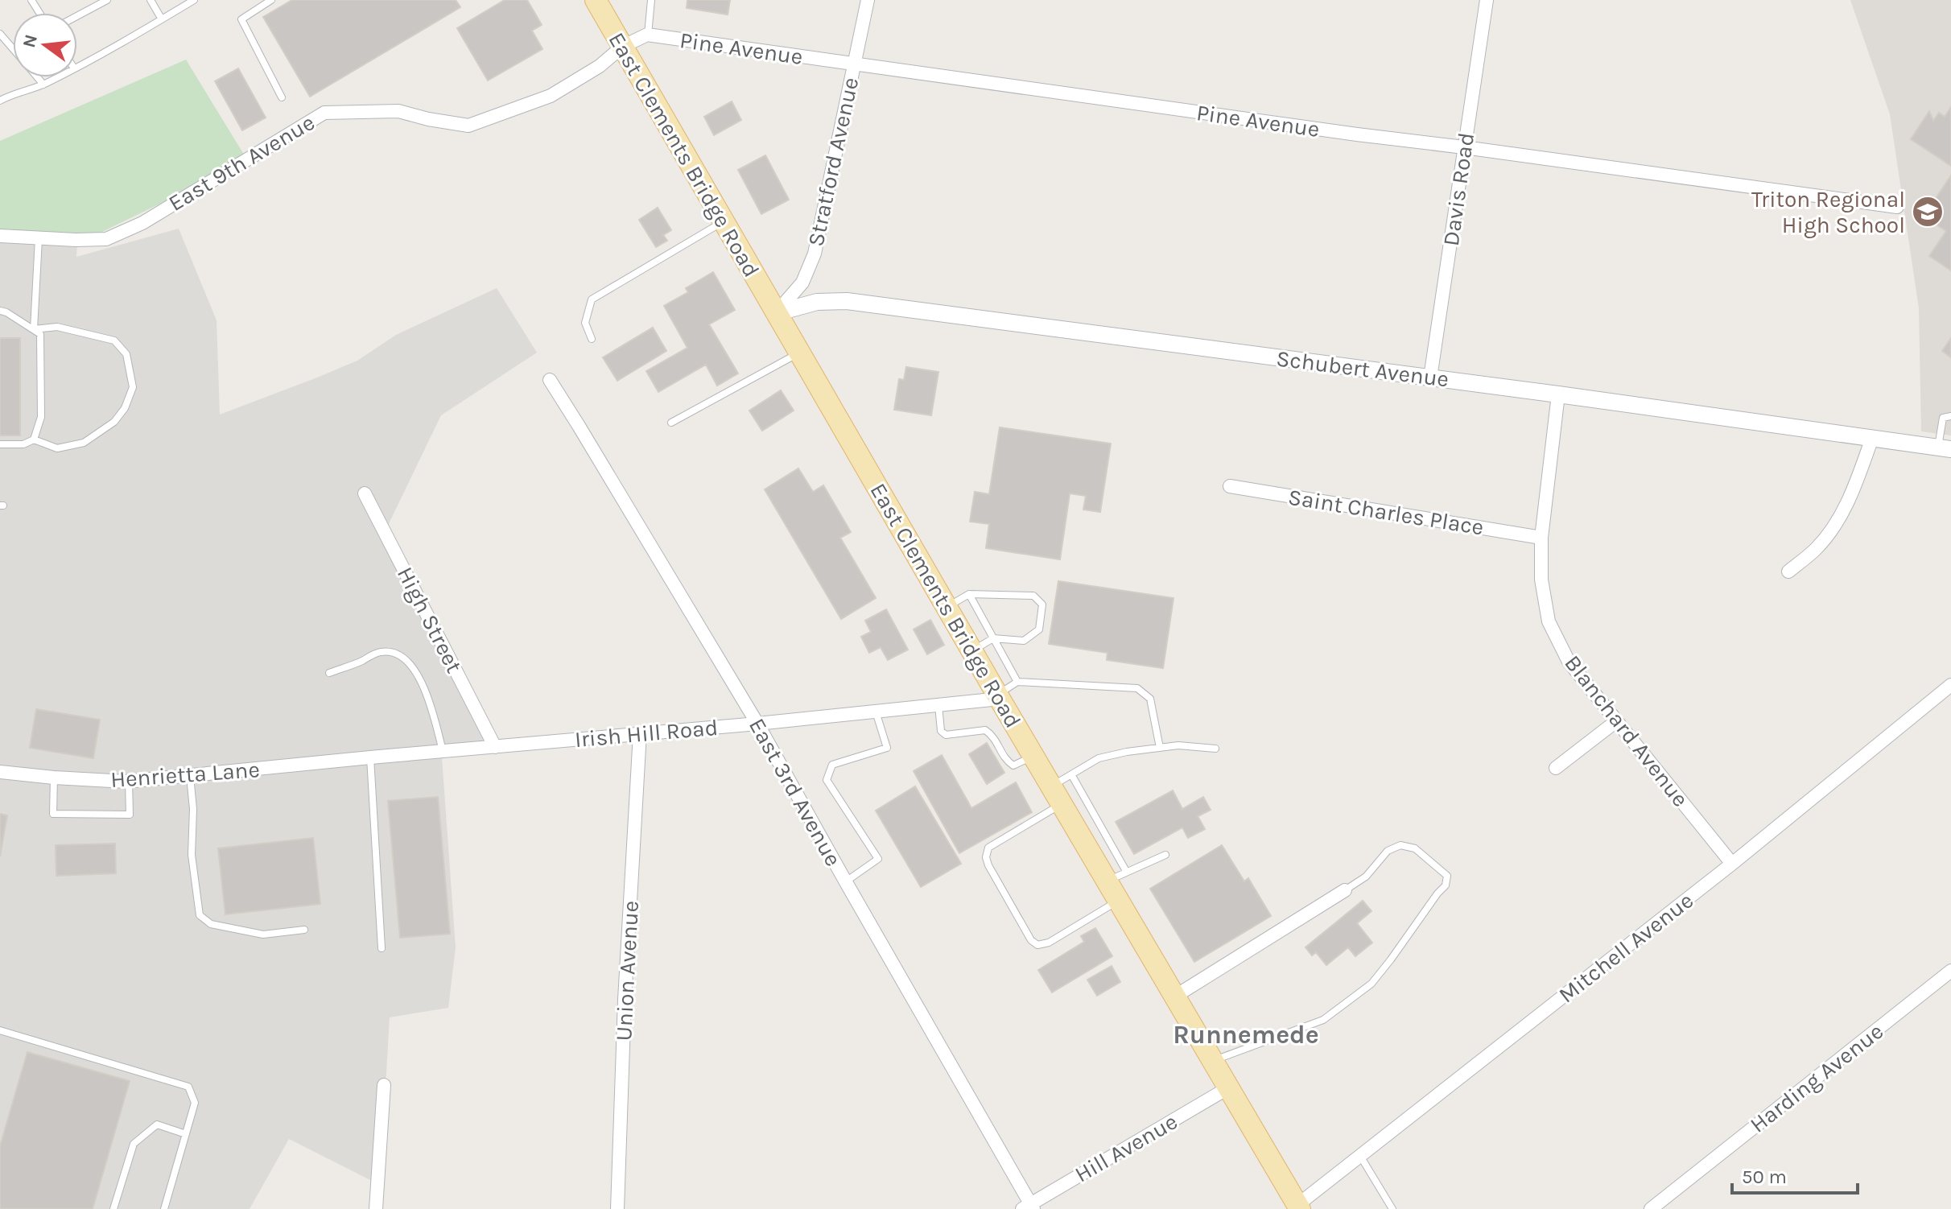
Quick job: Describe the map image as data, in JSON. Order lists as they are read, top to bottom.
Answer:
{
  "streets": {
    "main road": ["East Clements Bridge Road"],
    "street": [
      "Pine Avenue",
      "Stratford Avenue",
      "East 9th Avenue",
      "Davis Road",
      "Schubert Avenue",
      "Saint Charles Place",
      "High Street",
      "Blanchard Avenue",
      "Irish Hill Road",
      "Henrietta Lane",
      "East 3rd Avenue",
      "Mitchell Avenue",
      "Union Avenue",
      "Harding Avenue",
      "Hill Avenue"
    ]
  },
  "crossings": [
    ["Pine Avenue", "East Clements Bridge Road"],
    ["Pine Avenue", "Stratford Avenue"],
    ["Pine Avenue", "East 9th Avenue"],
    ["Pine Avenue", "Davis Road"],
    ["East Clements Bridge Road", "Stratford Avenue"],
    ["East Clements Bridge Road", "East 9th Avenue"],
    ["East Clements Bridge Road", "Schubert Avenue"],
    ["East Clements Bridge Road", "Irish Hill Road"],
    ["East Clements Bridge Road", "Mitchell Avenue"],
    ["East Clements Bridge Road", "Hill Avenue"],
    ["Stratford Avenue", "Schubert Avenue"],
    ["Davis Road", "Schubert Avenue"],
    ["Schubert Avenue", "Blanchard Avenue"],
    ["Saint Charles Place", "Blanchard Avenue"],
    ["High Street", "Irish Hill Road"],
    ["Blanchard Avenue", "Mitchell Avenue"],
    ["Irish Hill Road", "Henrietta Lane"],
    ["Irish Hill Road", "East 3rd Avenue"],
    ["Irish Hill Road", "Union Avenue"],
    ["East 3rd Avenue", "Hill Avenue"]
  ],
  "districts": ["Runnemede"],
  "places": {
    "school or university": ["Triton Regional High School"]
  },
  "scale_bar": "50 m",
  "north": "left"
}
